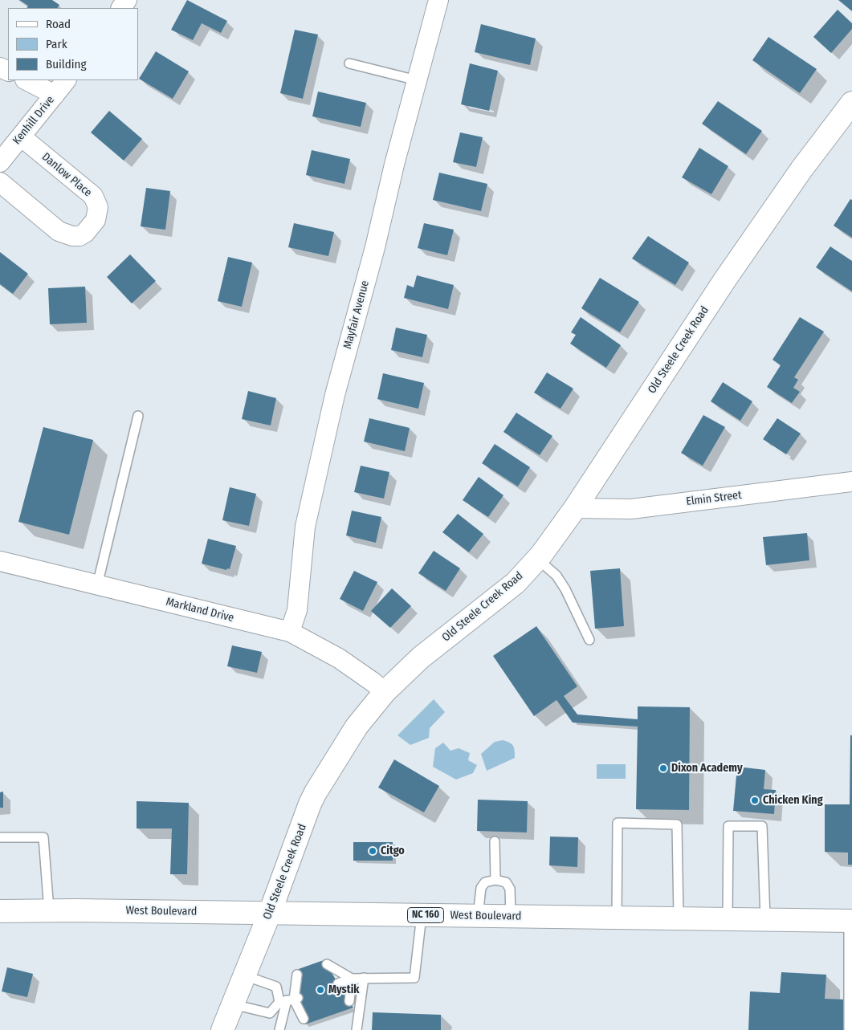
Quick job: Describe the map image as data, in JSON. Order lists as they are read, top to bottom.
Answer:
{
  "streets": {
    "main road": ["Old Steele Creek Road", "West Boulevard", "NC 160"],
    "street": [
      "Kenhill Drive",
      "Danlow Place",
      "Mayfair Avenue",
      "Elmin Street",
      "Markland Drive"
    ]
  },
  "crossings": [
    ["Kenhill Drive", "Danlow Place"],
    ["Mayfair Avenue", "Markland Drive"],
    ["Old Steele Creek Road", "Elmin Street"],
    ["Old Steele Creek Road", "Markland Drive"],
    ["Old Steele Creek Road", "West Boulevard"]
  ],
  "places": [
    "Dixon Academy",
    "Chicken King",
    "Citgo",
    "Mystik"
  ],
  "legend": ["Road", "Park", "Building"]
}
